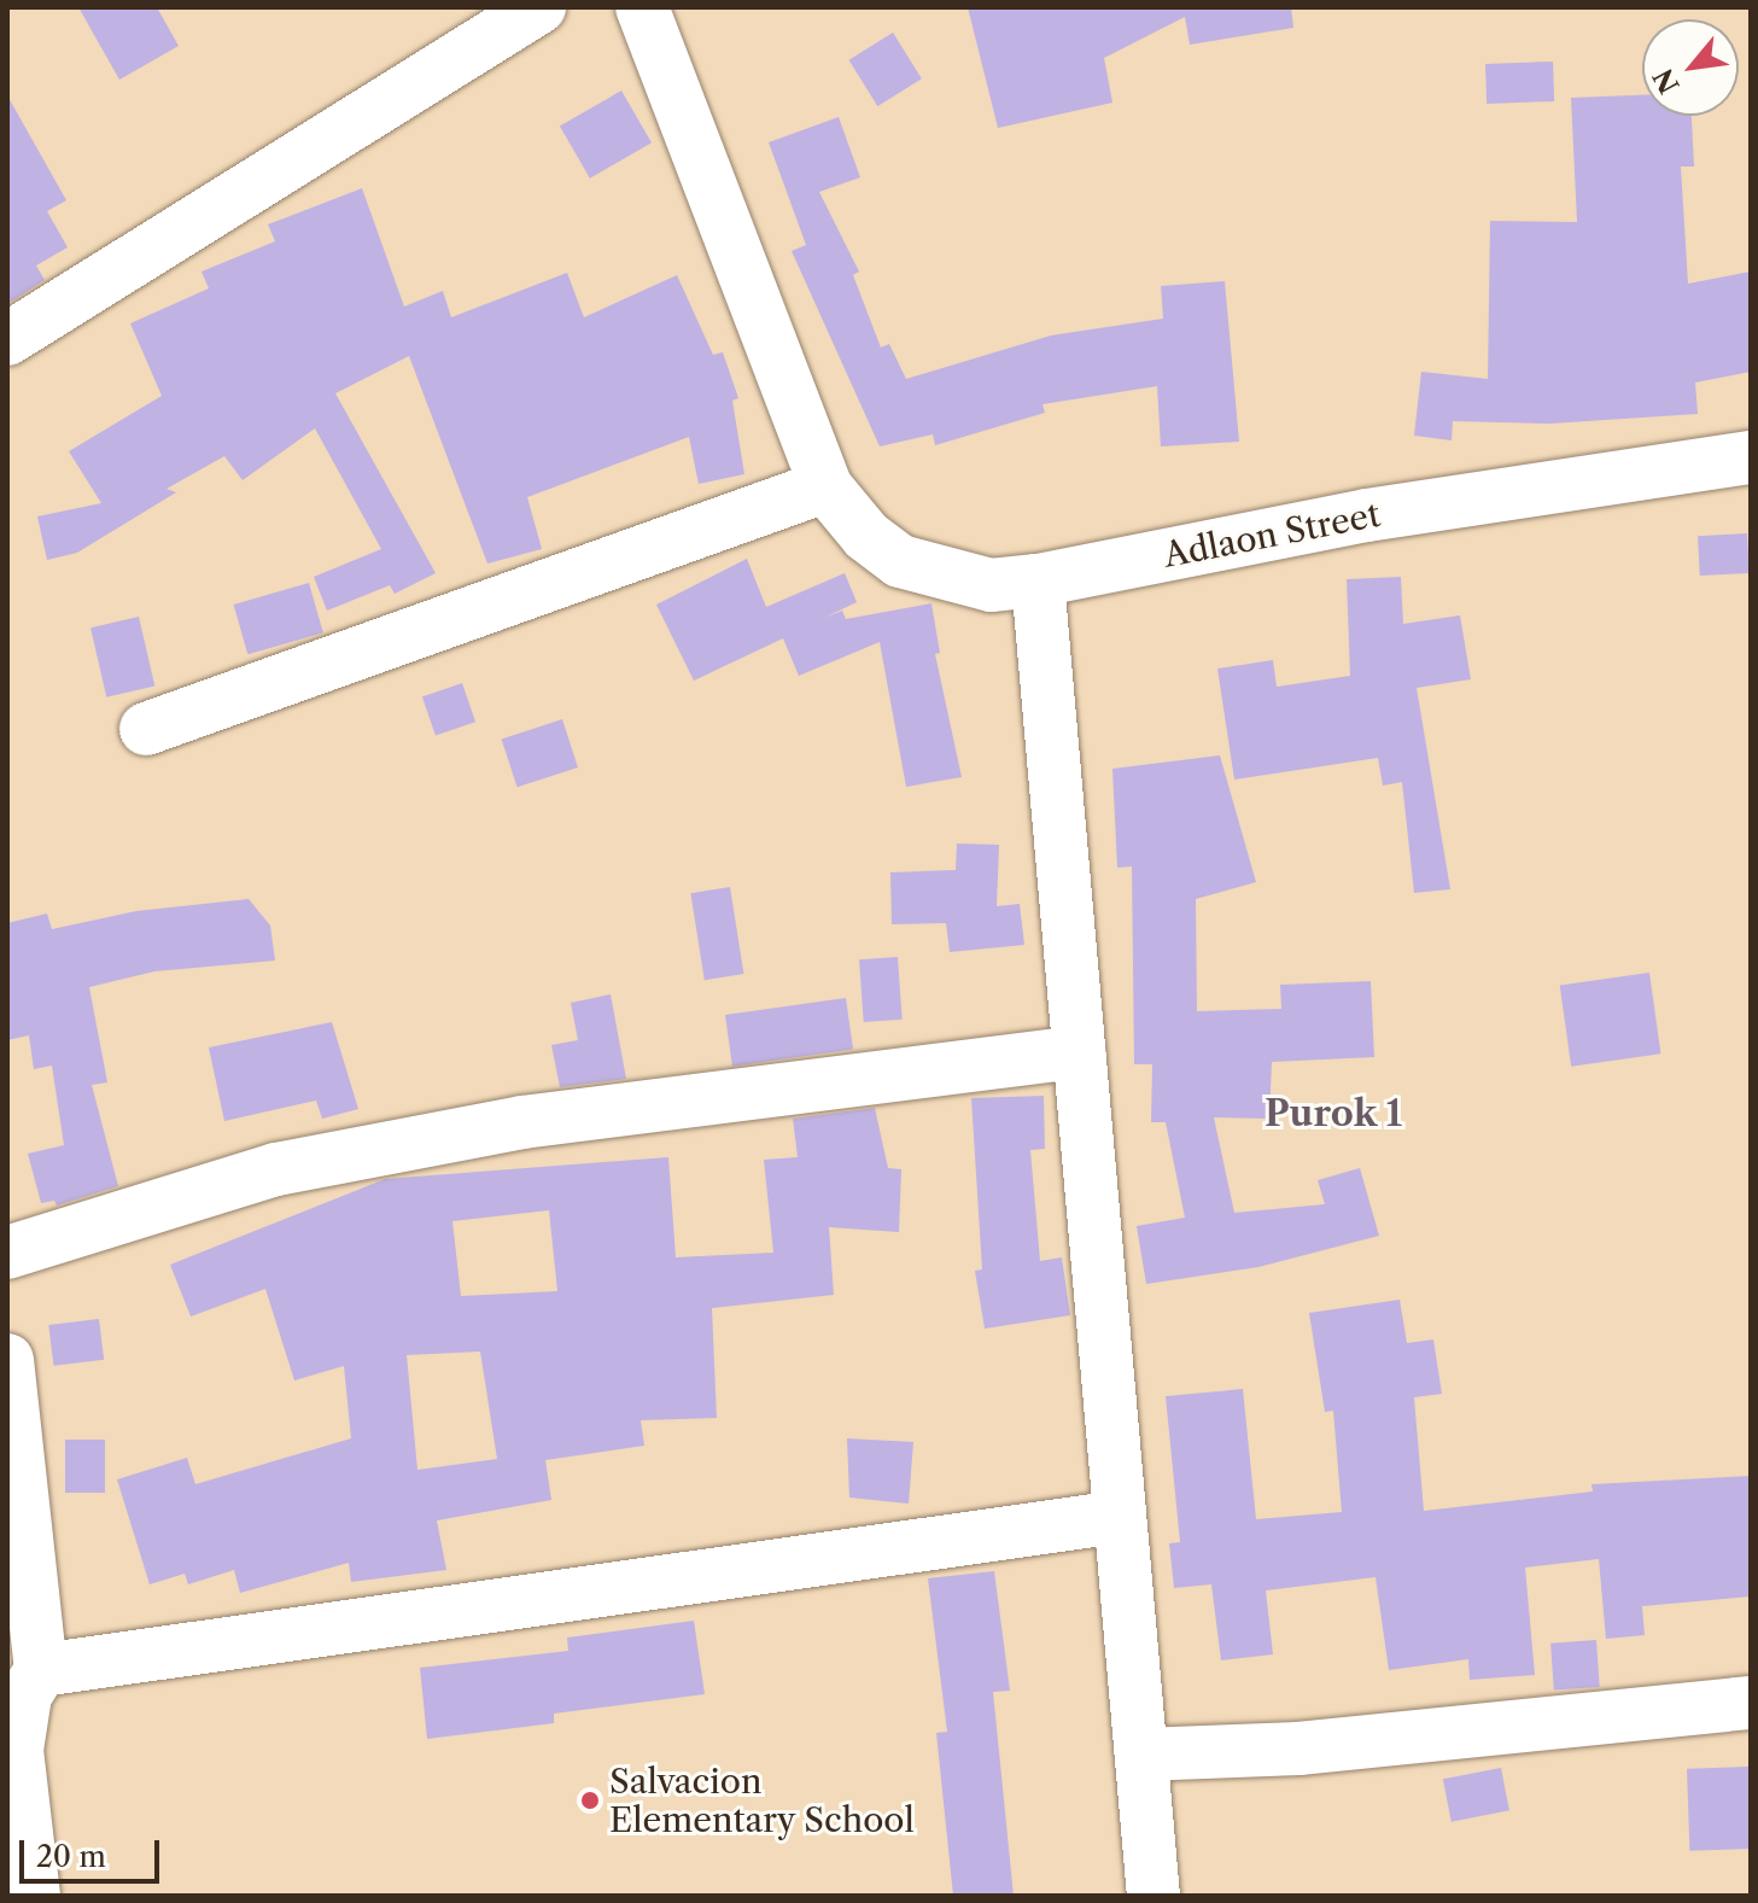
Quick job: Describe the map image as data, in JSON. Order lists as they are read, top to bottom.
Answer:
{
  "streets": {
    "street": ["Adlaon Street"]
  },
  "districts": ["Purok 1"],
  "places": ["Salvacion Elementary School"],
  "scale_bar": "20 m",
  "north": "bottom left"
}
